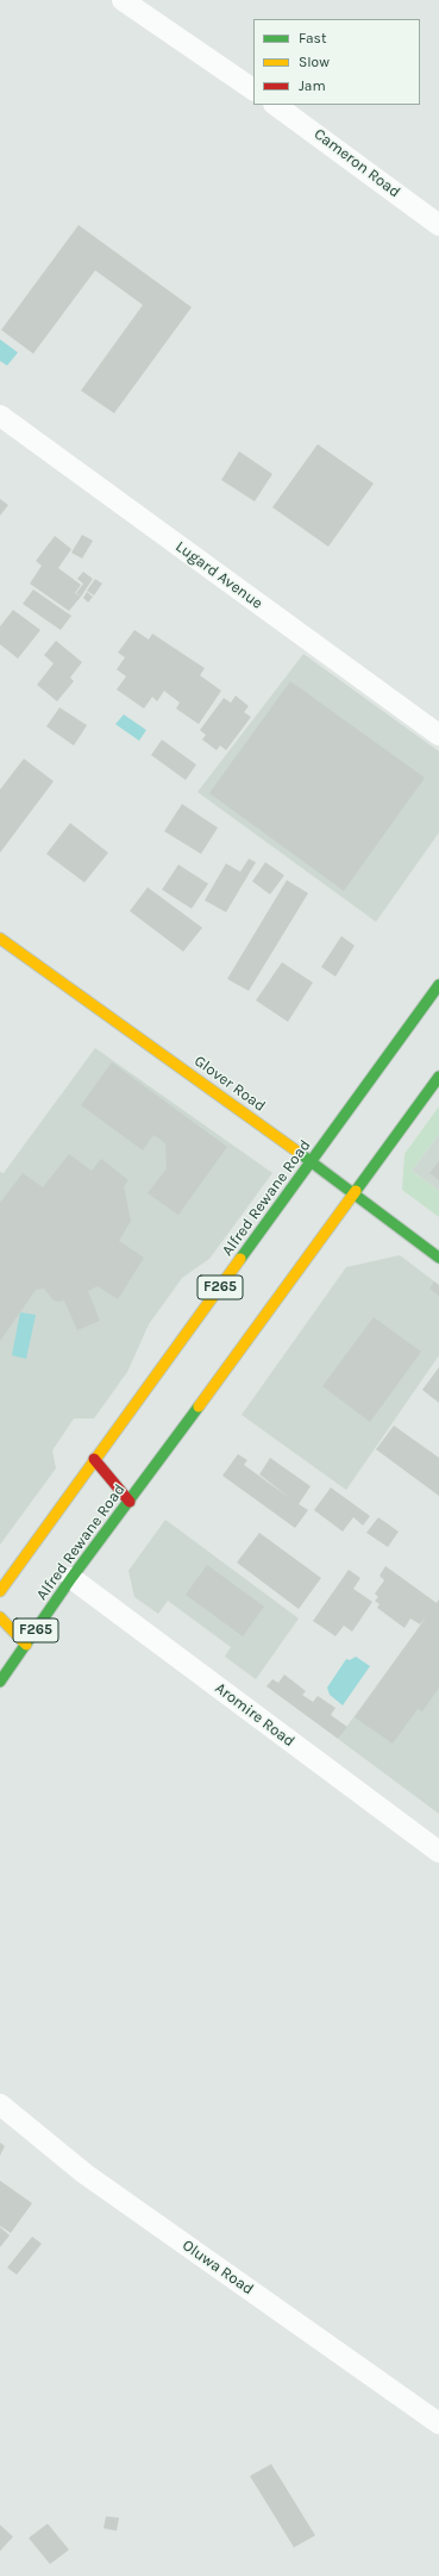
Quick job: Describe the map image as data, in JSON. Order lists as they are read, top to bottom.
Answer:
{
  "streets": {
    "main road": ["Glover Road", "Alfred Rewane Road", "F265"],
    "street": [
      "Cameron Road",
      "Lugard Avenue",
      "Aromire Road",
      "Oluwa Road"
    ]
  },
  "crossings": [
    ["Glover Road", "Alfred Rewane Road"],
    ["Alfred Rewane Road", "Aromire Road"]
  ],
  "legend": ["Fast", "Slow", "Jam"]
}
